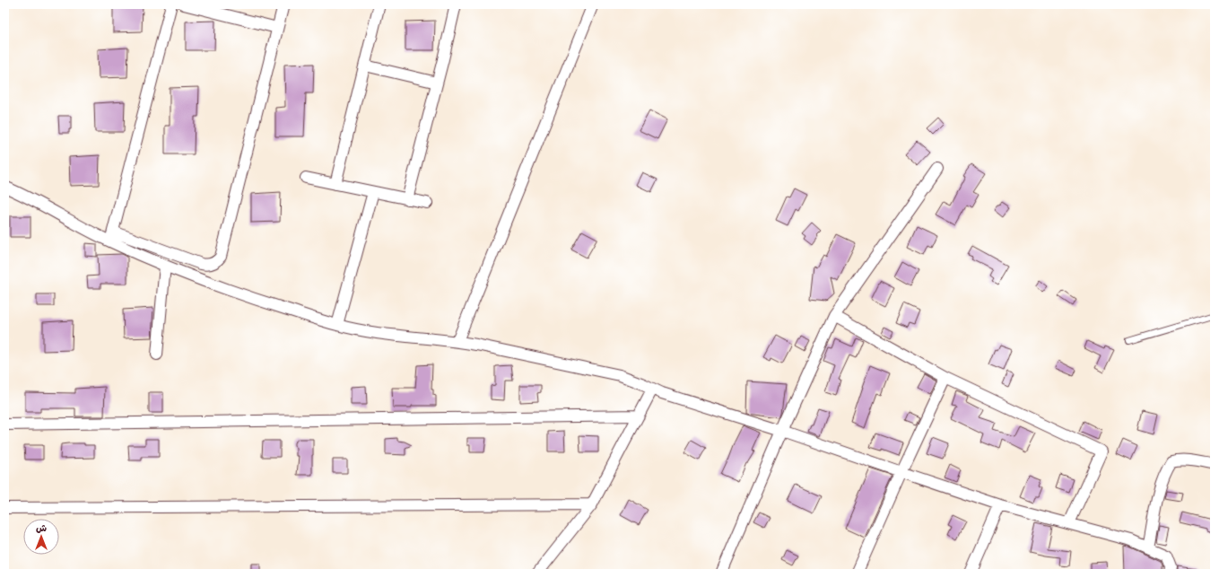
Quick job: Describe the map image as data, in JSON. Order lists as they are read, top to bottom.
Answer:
{
  "north": "top"
}
